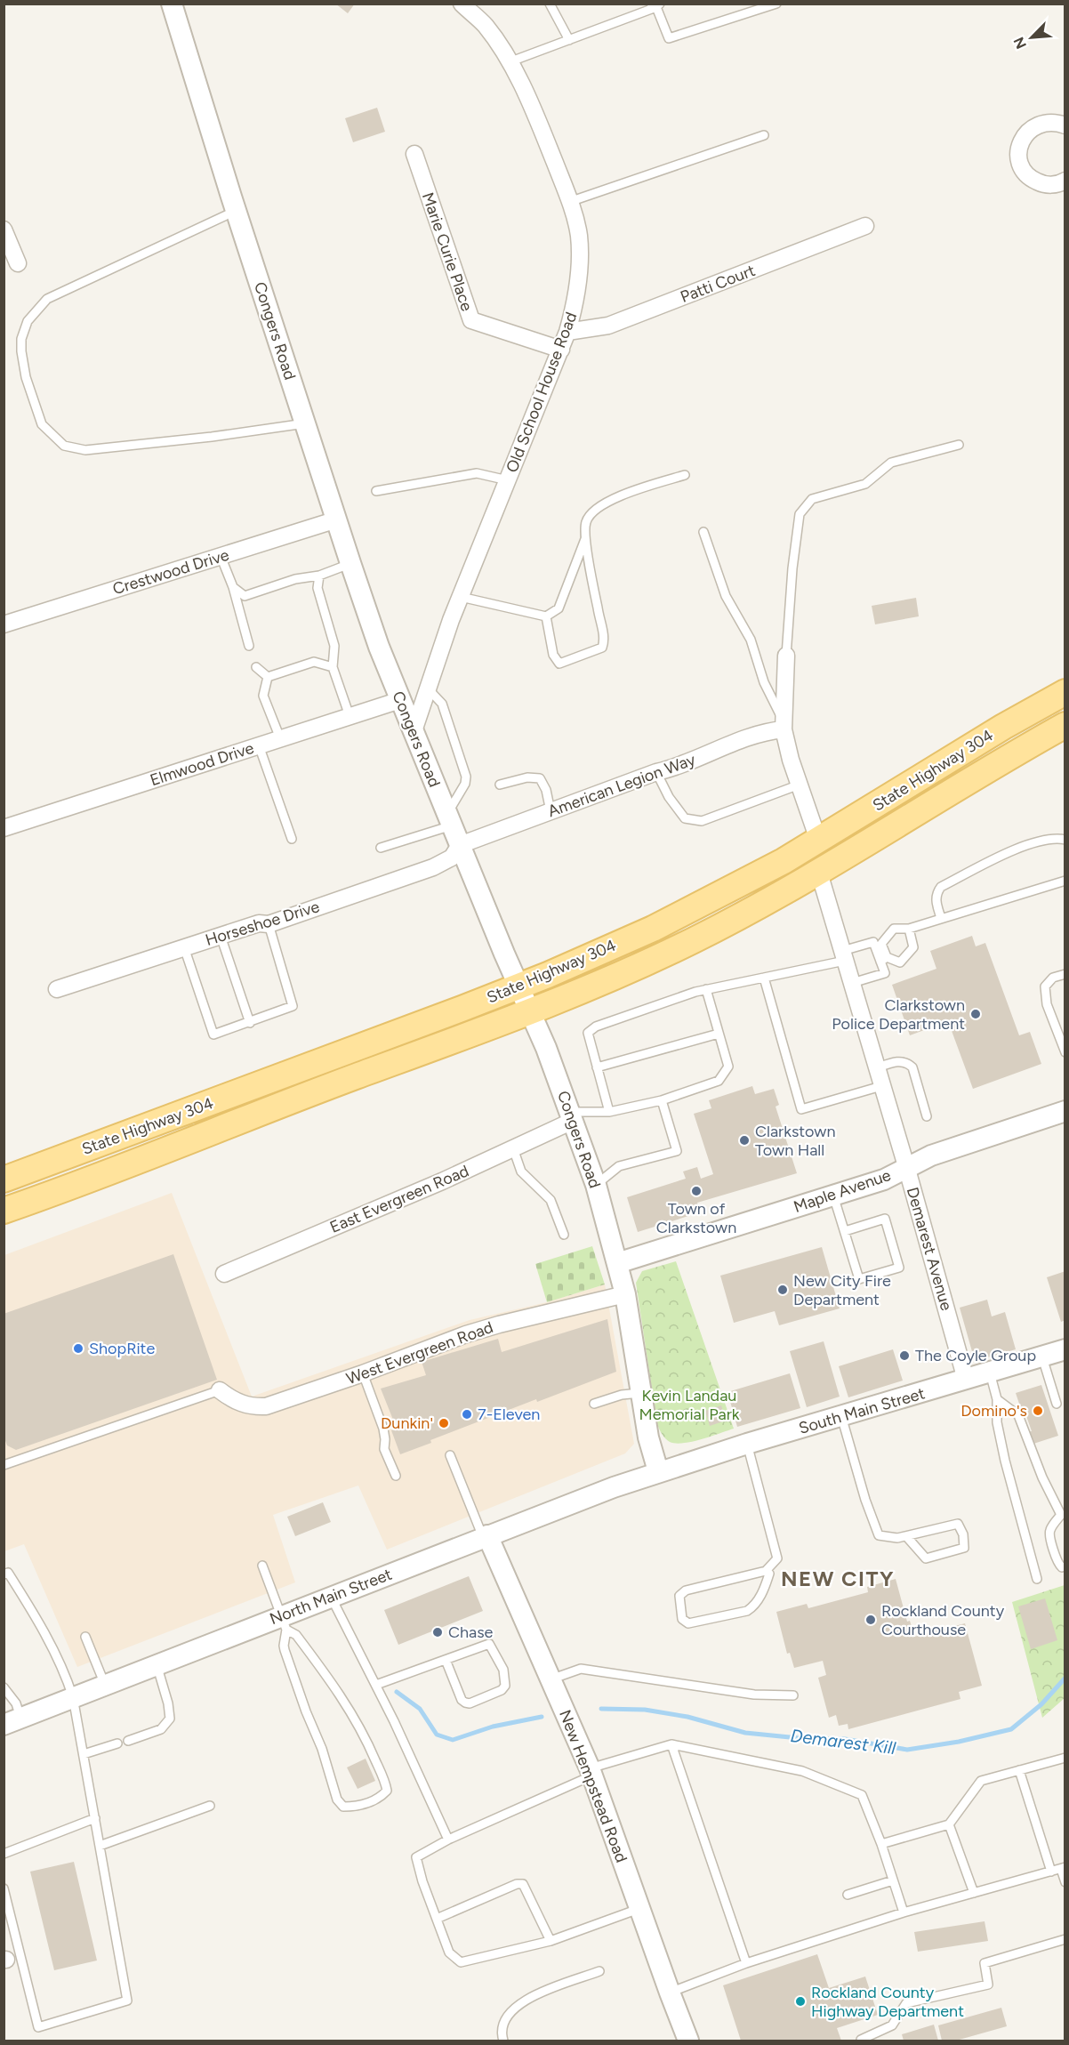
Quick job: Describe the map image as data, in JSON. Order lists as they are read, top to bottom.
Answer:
{
  "streets": {
    "main road": ["State Highway 304"],
    "street": [
      "Marie Curie Place",
      "Patti Court",
      "Congers Road",
      "Old School House Road",
      "Crestwood Drive",
      "Elmwood Drive",
      "American Legion Way",
      "Horseshoe Drive",
      "Maple Avenue",
      "East Evergreen Road",
      "Demarest Avenue",
      "West Evergreen Road",
      "South Main Street",
      "North Main Street",
      "New Hempstead Road"
    ]
  },
  "crossings": [
    ["Marie Curie Place", "Old School House Road"],
    ["Patti Court", "Old School House Road"],
    ["Congers Road", "Old School House Road"],
    ["Congers Road", "Crestwood Drive"],
    ["Congers Road", "Elmwood Drive"],
    ["Congers Road", "State Highway 304"],
    ["Congers Road", "American Legion Way"],
    ["Congers Road", "Horseshoe Drive"],
    ["Congers Road", "Maple Avenue"],
    ["Congers Road", "East Evergreen Road"],
    ["Congers Road", "West Evergreen Road"],
    ["Congers Road", "South Main Street"],
    ["Congers Road", "North Main Street"],
    ["State Highway 304", "Demarest Avenue"],
    ["American Legion Way", "Horseshoe Drive"],
    ["Maple Avenue", "Demarest Avenue"],
    ["Demarest Avenue", "South Main Street"],
    ["South Main Street", "North Main Street"],
    ["North Main Street", "New Hempstead Road"]
  ],
  "districts": ["NEW CITY"],
  "water": ["Demarest Kill"],
  "parks": ["Kevin Landau Memorial Park"],
  "places": [
    "Clarkstown Police Department",
    "Clarkstown Town Hall",
    "Town of Clarkstown",
    "New City Fire Department",
    "ShopRite",
    "The Coyle Group",
    "Domino's",
    "7-Eleven",
    "Dunkin'",
    "Rockland County Courthouse",
    "Chase",
    "Rockland County Highway Department"
  ],
  "north": "bottom left"
}
